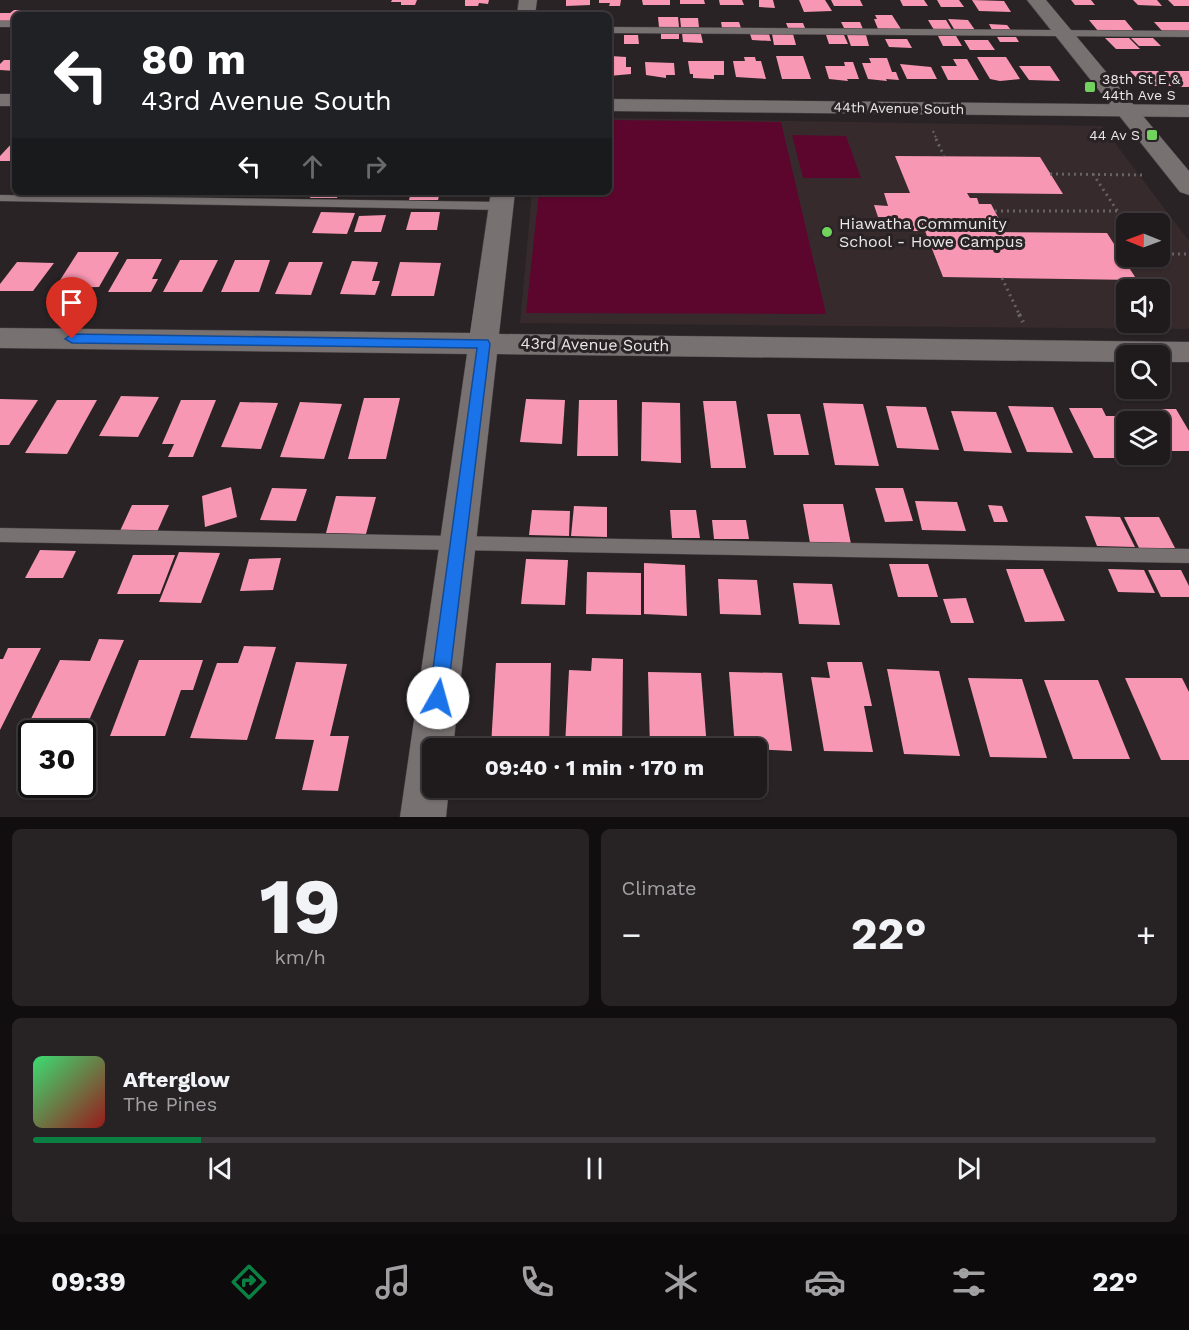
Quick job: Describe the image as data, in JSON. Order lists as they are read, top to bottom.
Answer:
{
  "streets": {
    "street": ["44th Avenue South", "43rd Avenue South"]
  },
  "places": {
    "transit": ["38th St E & 44th Ave S", "44 Av S"],
    "other": ["Hiawatha Community School - Howe Campus"]
  },
  "north": "left",
  "page": {
    "turn": ["80 m", "43rd Avenue South"],
    "limit": "30",
    "trip": "09:40 · 1 min · 170 m",
    "tile": [
      ["19", "km/h"],
      "Climate"
    ],
    "heat": ["−", "22°", "+"],
    "song": ["Afterglow", "The Pines"],
    "tabs": ["09:39", "22°"]
  }
}
